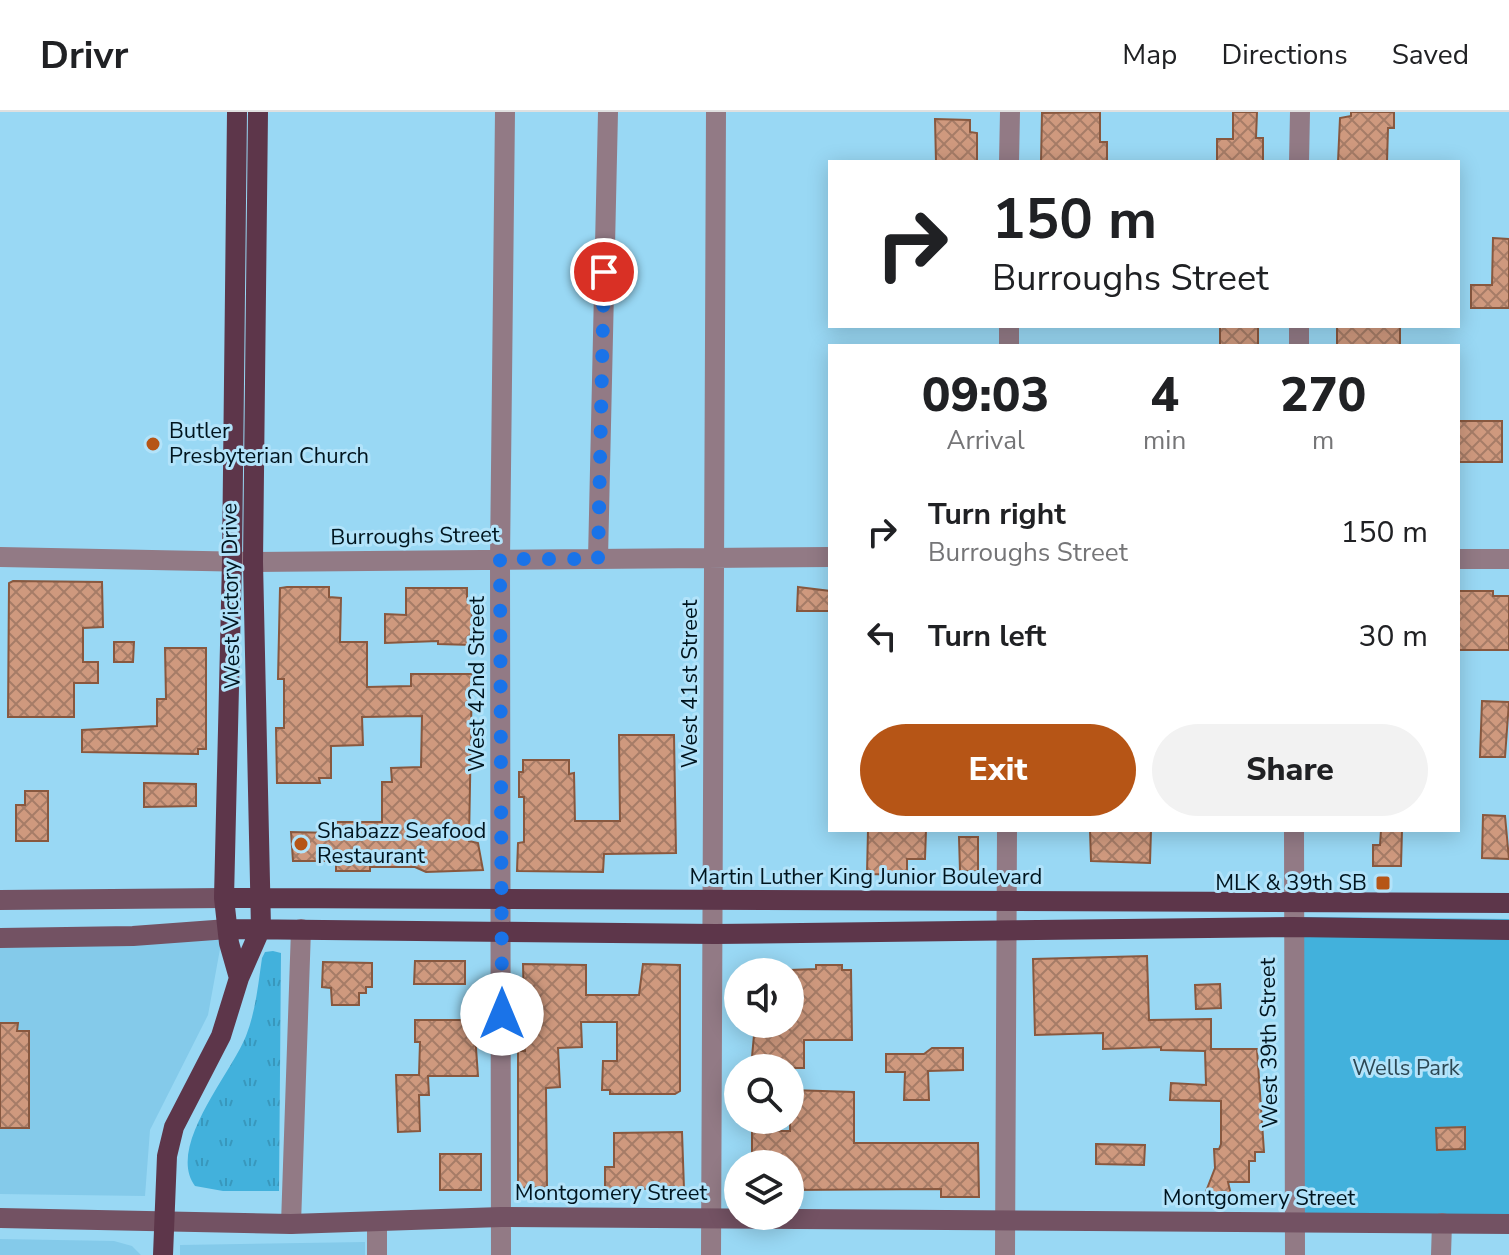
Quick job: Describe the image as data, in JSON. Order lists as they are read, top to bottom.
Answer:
{
  "streets": {
    "main road": ["West Victory Drive", "Martin Luther King Junior Boulevard", "Montgomery Street"],
    "street": [
      "Burroughs Street",
      "West 42nd Street",
      "West 41st Street",
      "West 39th Street"
    ]
  },
  "crossings": [
    ["Burroughs Street", "West Victory Drive"],
    ["Burroughs Street", "West 42nd Street"],
    ["Burroughs Street", "West 41st Street"],
    ["West Victory Drive", "Martin Luther King Junior Boulevard"],
    ["West Victory Drive", "Montgomery Street"],
    ["West 42nd Street", "Martin Luther King Junior Boulevard"],
    ["West 42nd Street", "Montgomery Street"],
    ["West 41st Street", "Martin Luther King Junior Boulevard"],
    ["West 41st Street", "Montgomery Street"],
    ["Martin Luther King Junior Boulevard", "West 39th Street"],
    ["West 39th Street", "Montgomery Street"]
  ],
  "parks": ["Wells Park"],
  "places": {
    "other": ["Butler Presbyterian Church", "Shabazz Seafood Restaurant"],
    "transit": ["MLK & 39th SB"]
  },
  "page": {
    "header": "Drivr",
    "nav": ["Map", "Directions", "Saved"],
    "turn": ["150 m", "Burroughs Street"],
    "eta": [
      "09:03",
      "Arrival",
      "4",
      "min",
      "270",
      "m"
    ],
    "list": [
      {
        "name": "Turn right",
        "note": "Burroughs Street",
        "value": "150 m"
      },
      {
        "name": "Turn left",
        "value": "30 m"
      }
    ],
    "buttons": ["Exit", "Share"]
  }
}
